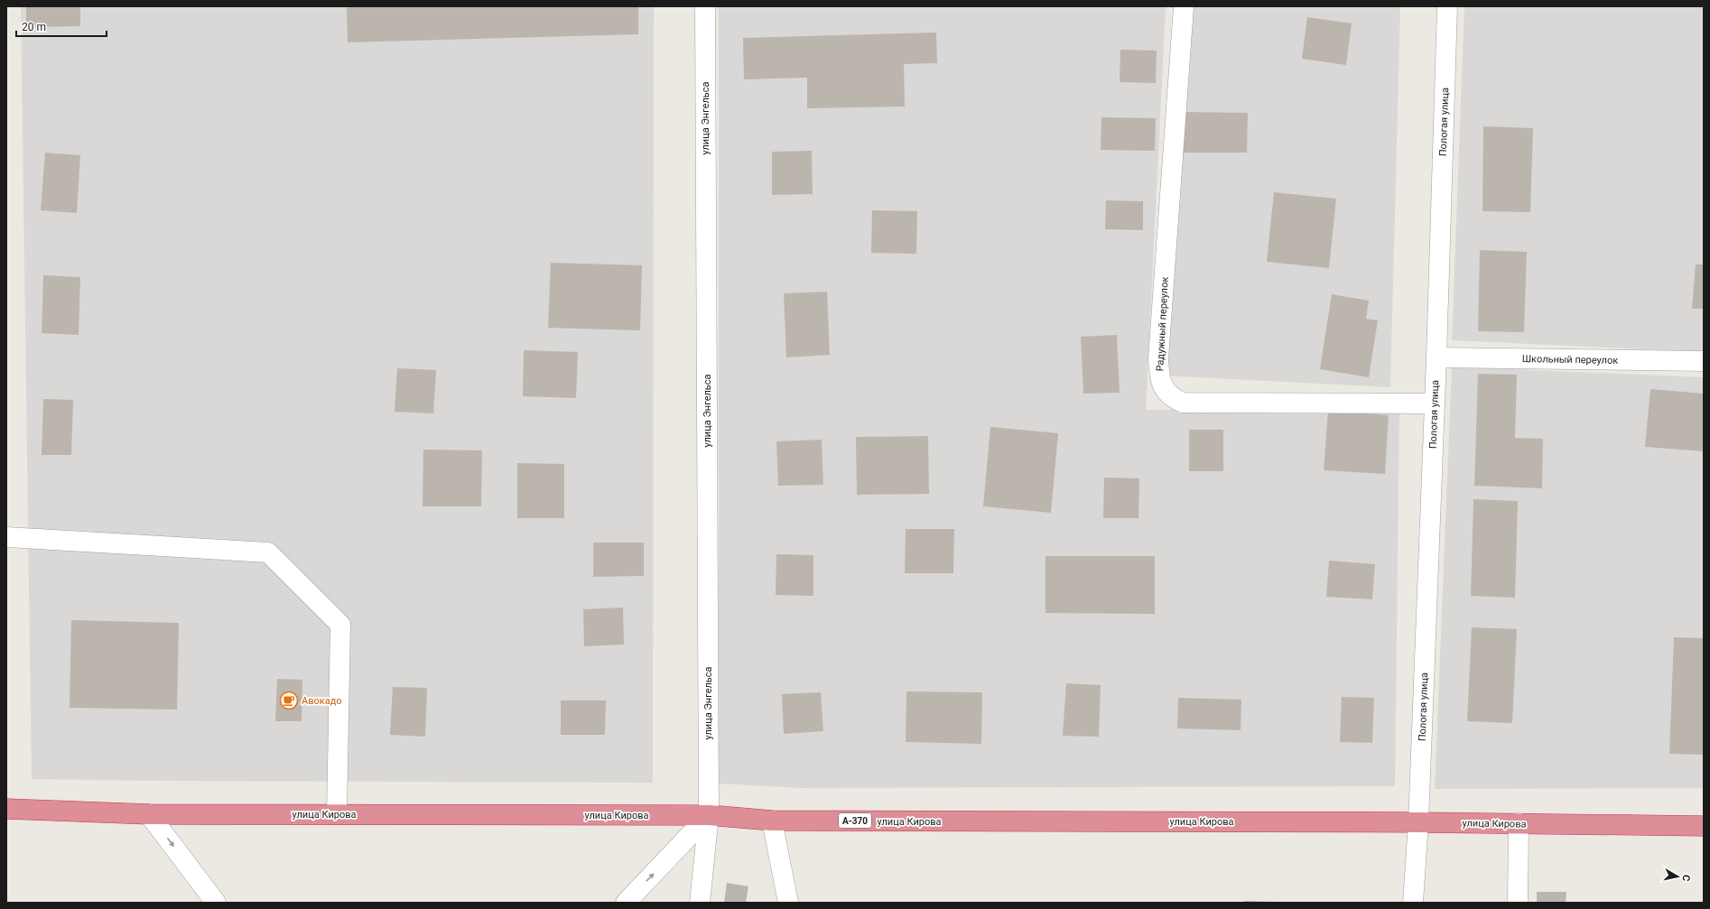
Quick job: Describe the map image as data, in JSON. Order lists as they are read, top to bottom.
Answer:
{
  "streets": {
    "highway": ["улица Кирова", "А-370"],
    "street": [
      "улица Энгельса",
      "Пологая улица",
      "Радужный переулок",
      "Школьный переулок"
    ]
  },
  "crossings": [
    ["улица Энгельса", "улица Кирова"],
    ["Пологая улица", "Радужный переулок"],
    ["Пологая улица", "Школьный переулок"],
    ["Пологая улица", "улица Кирова"]
  ],
  "places": {
    "cafe": ["Авокадо"]
  },
  "scale_bar": "20 m",
  "north": "right"
}
